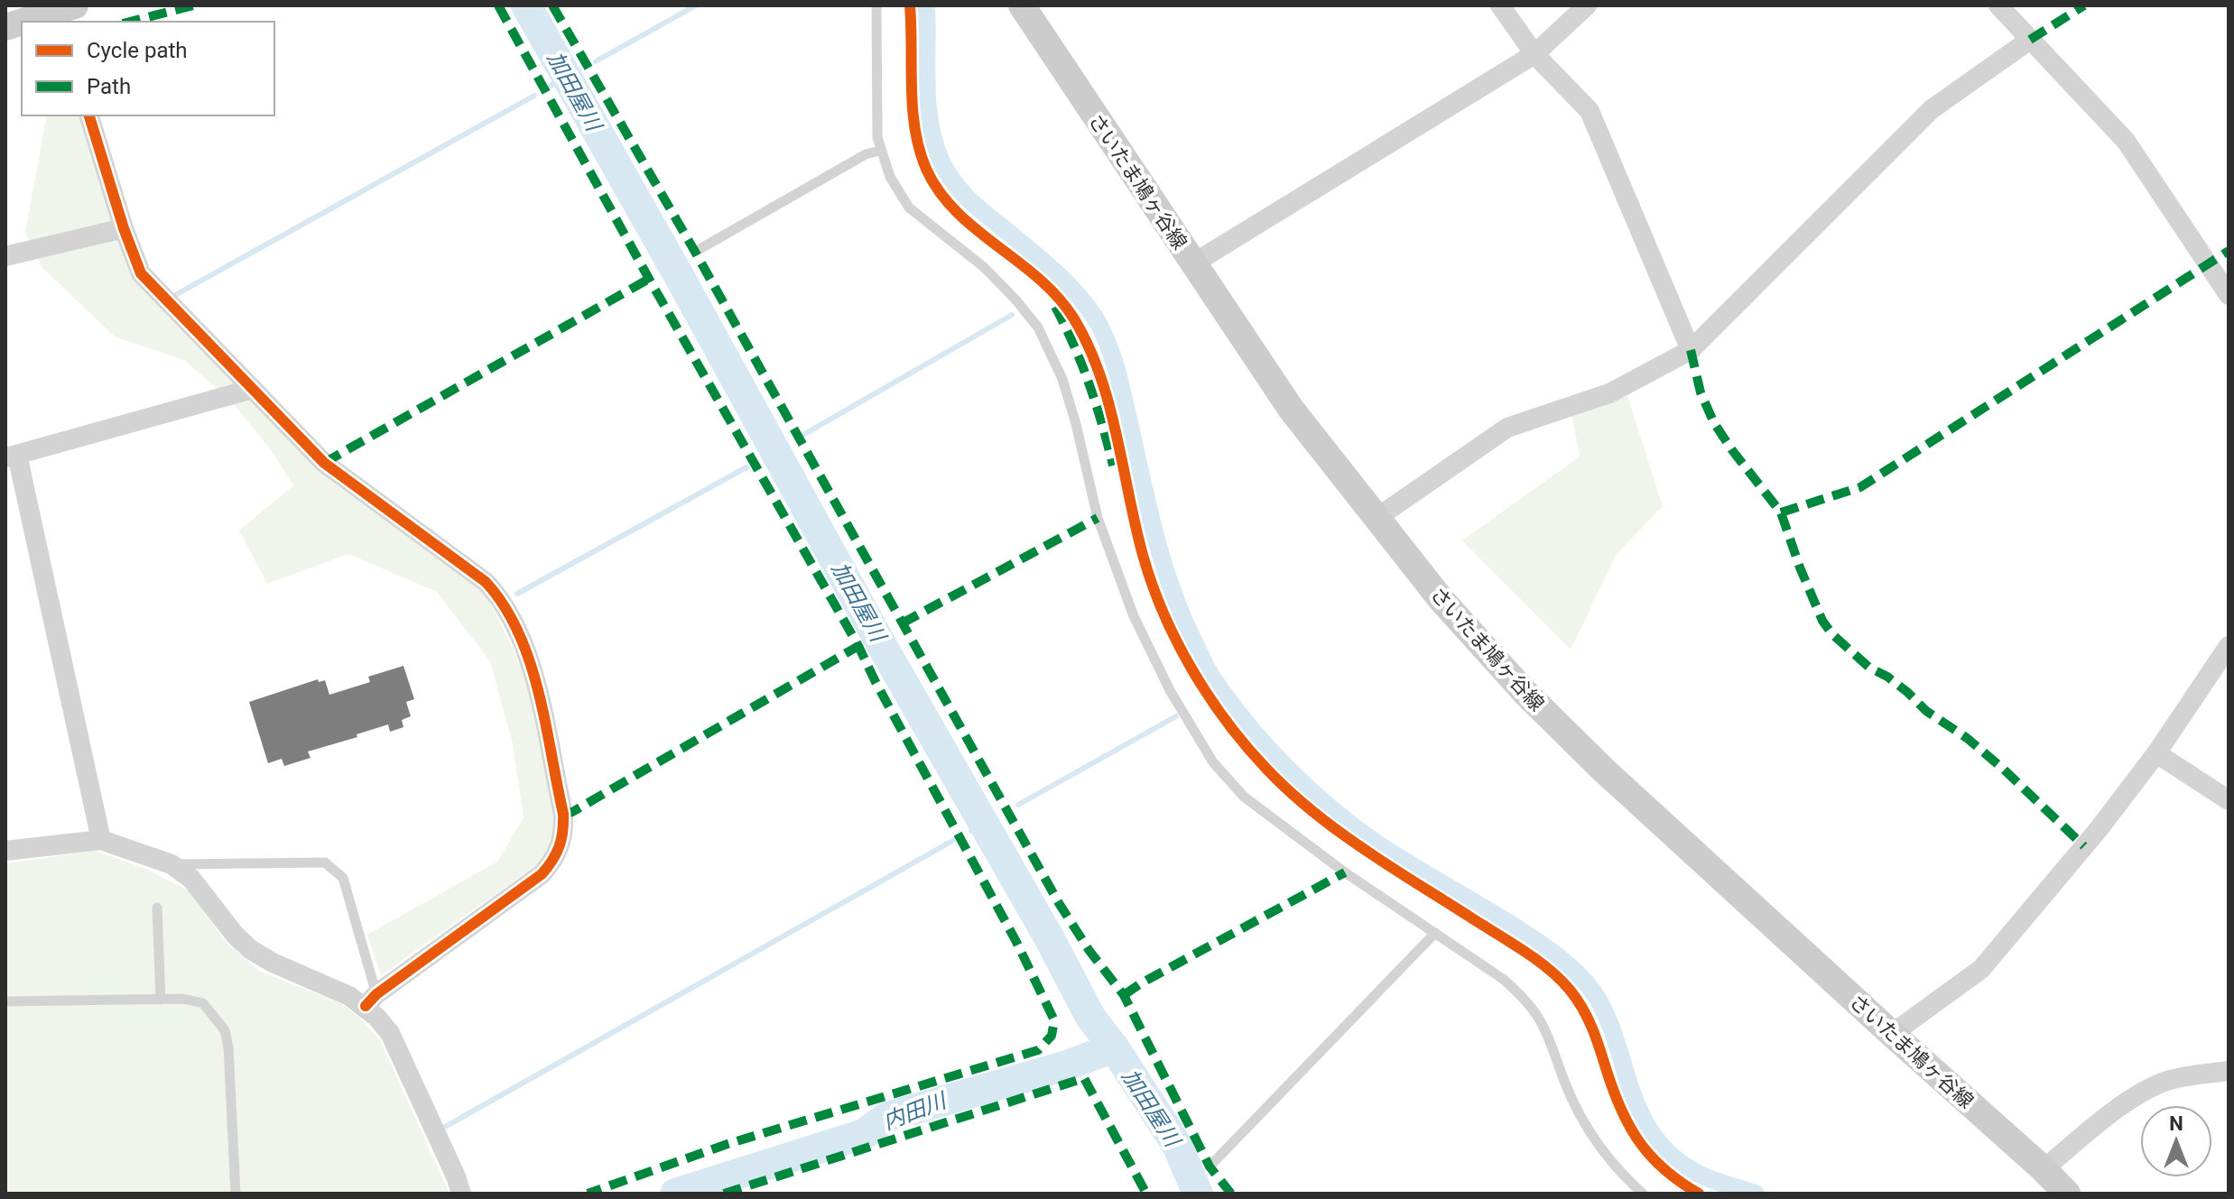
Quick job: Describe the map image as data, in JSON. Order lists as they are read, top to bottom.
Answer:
{
  "streets": {
    "main road": ["さいたま鳩ヶ谷線"]
  },
  "water": ["加田屋川", "内田川"],
  "legend": ["Cycle path", "Path"],
  "north": "top"
}
